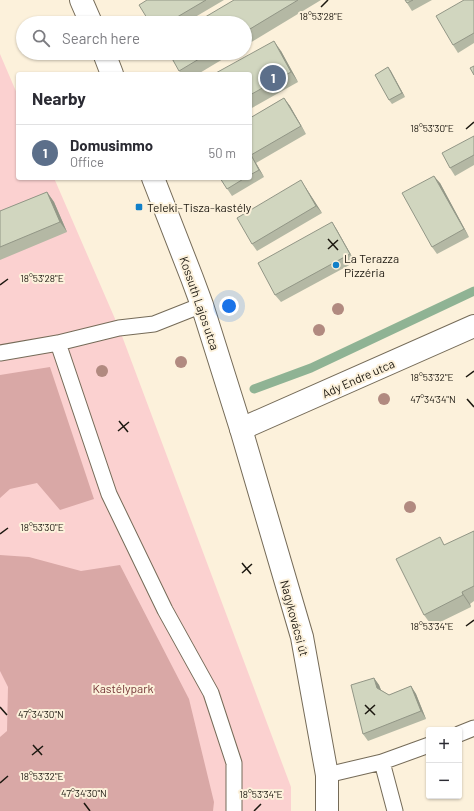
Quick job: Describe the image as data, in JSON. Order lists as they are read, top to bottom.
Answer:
{
  "streets": {
    "street": ["Kossuth Lajos utca", "Ady Endre utca", "Nagykovácsi út"]
  },
  "crossings": [
    ["Kossuth Lajos utca", "Ady Endre utca"],
    ["Kossuth Lajos utca", "Nagykovácsi út"],
    ["Ady Endre utca", "Nagykovácsi út"]
  ],
  "parks": ["Kastélypark"],
  "places": {
    "transit": ["Teleki–Tisza-kastély"],
    "other": ["La Terazza Pizzéria"]
  },
  "page": {
    "search": "Search here",
    "pins": "1",
    "heading": "Nearby",
    "list": [
      {
        "mark": "1",
        "name": "Domusimmo",
        "note": "Office",
        "value": "50 m"
      }
    ],
    "map_buttons": ["+", "−"]
  },
  "coordinates": [
    "18°53'28\"E",
    "18°53'30\"E",
    "18°53'32\"E",
    "47°34'34\"N",
    "18°53'34\"E",
    "47°34'30\"N"
  ]
}
